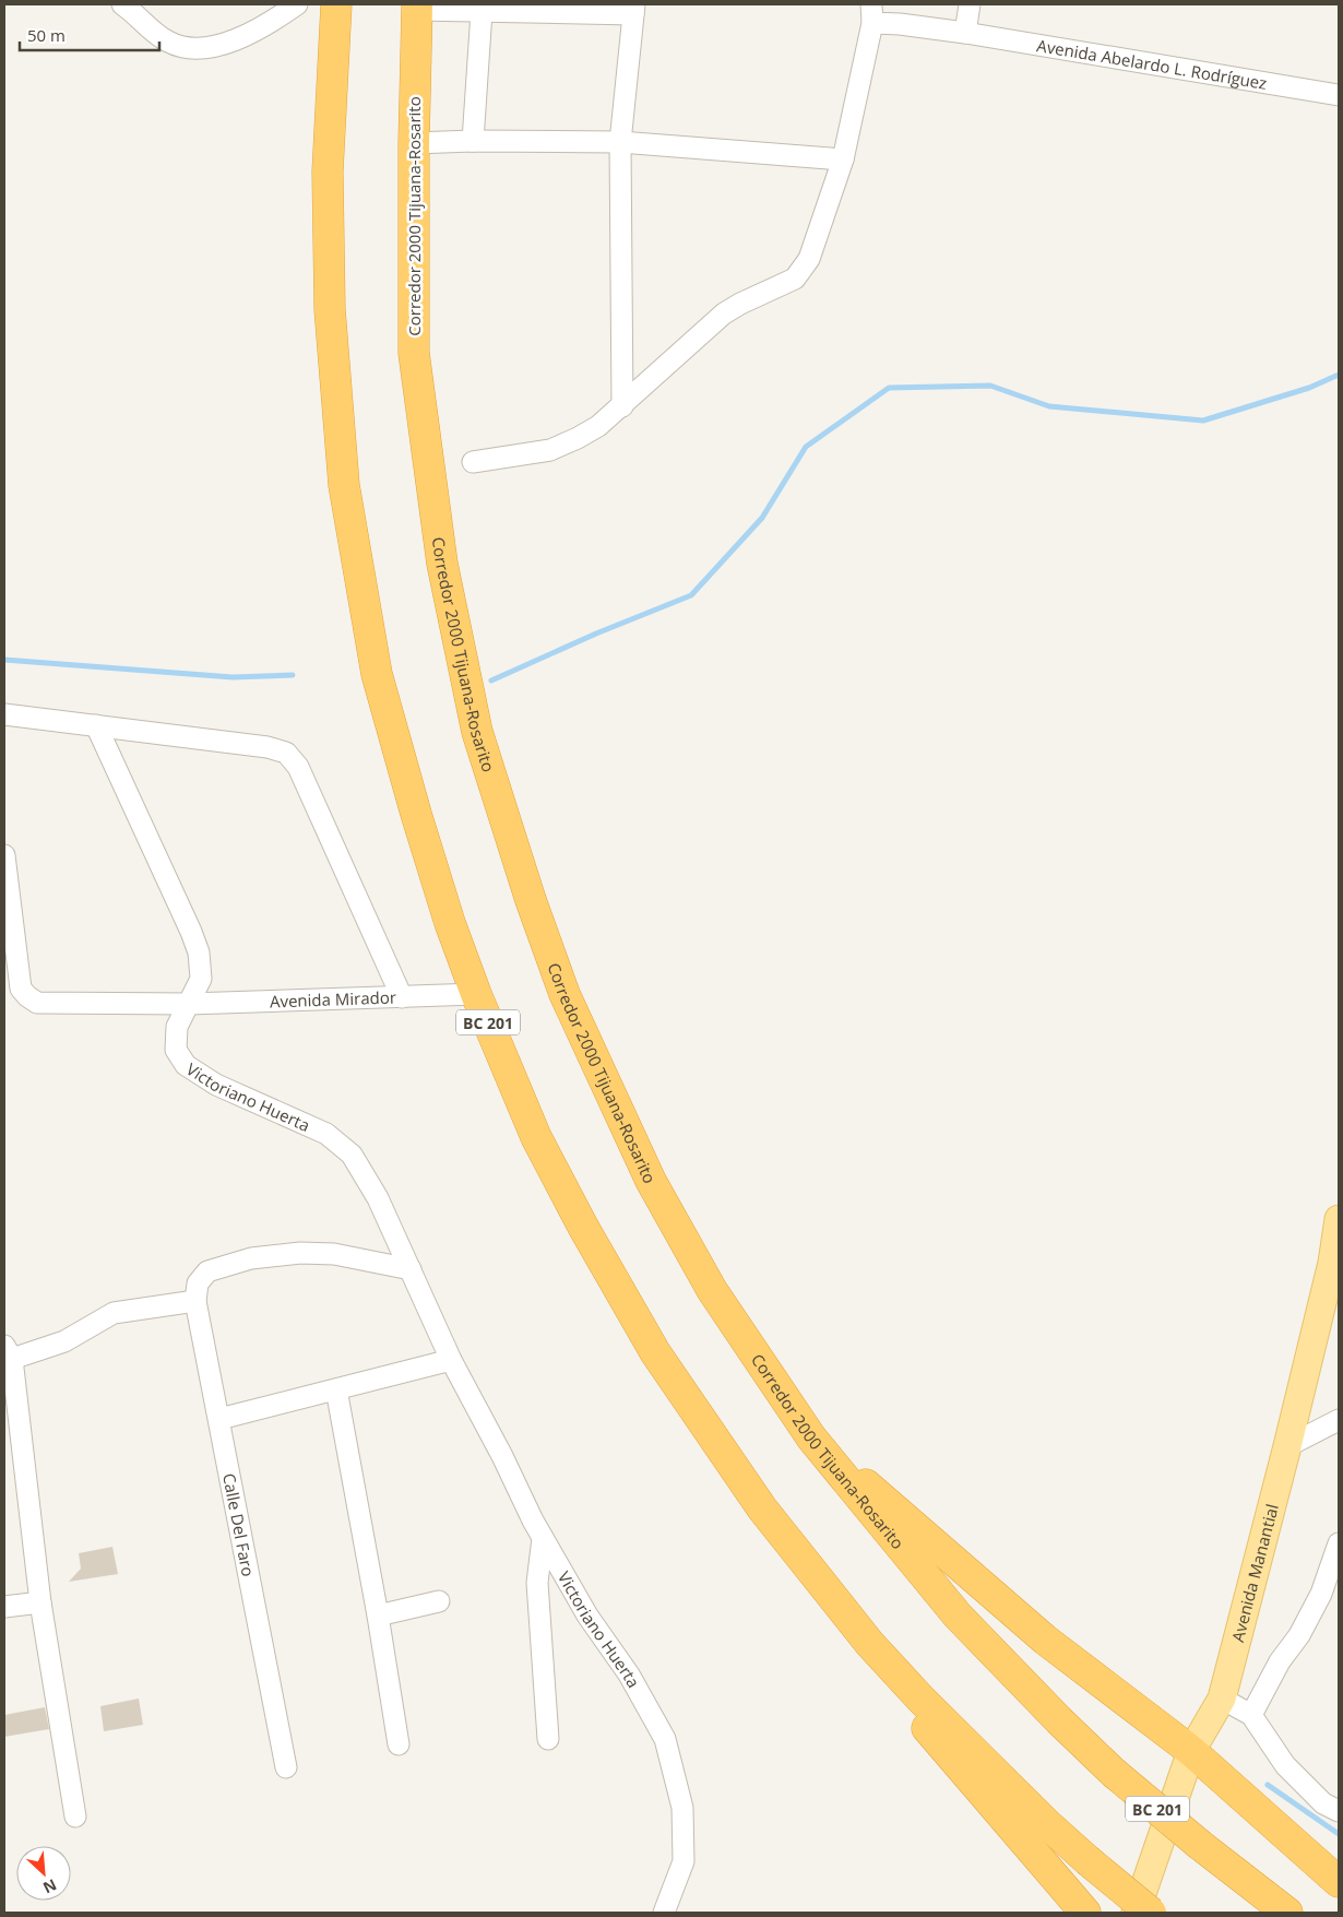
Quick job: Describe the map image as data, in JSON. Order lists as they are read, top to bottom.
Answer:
{
  "streets": {
    "highway": ["Corredor 2000 Tijuana-Rosarito", "BC 201"],
    "main road": ["Avenida Manantial"],
    "street": [
      "Avenida Abelardo L. Rodríguez",
      "Avenida Mirador",
      "Victoriano Huerta",
      "Calle Del Faro"
    ]
  },
  "crossings": [
    ["Avenida Mirador", "BC 201"],
    ["Avenida Mirador", "Victoriano Huerta"]
  ],
  "scale_bar": "50 m",
  "north": "bottom right"
}
